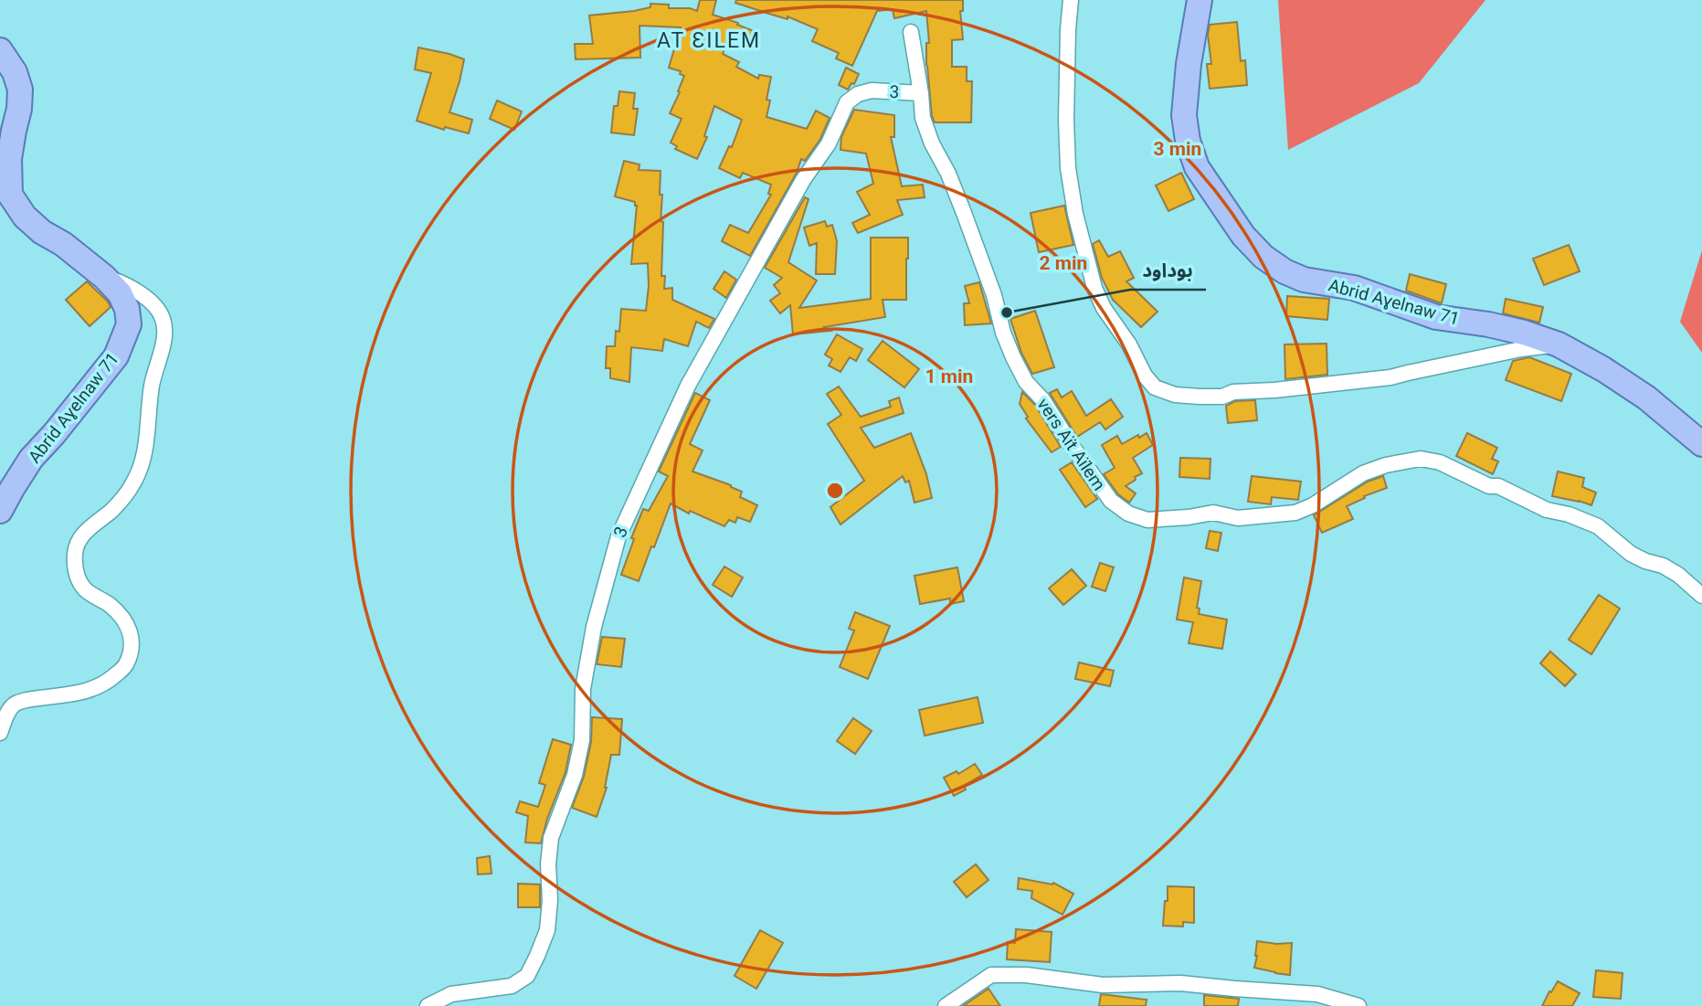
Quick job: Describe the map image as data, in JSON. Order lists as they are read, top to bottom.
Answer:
{
  "streets": {
    "main road": ["Abrid Aɣelnaw 71"],
    "street": ["3", "vers Aït Aïlem"]
  },
  "crossings": [
    ["3", "vers Aït Aïlem"]
  ],
  "districts": ["AT ƐILEM"],
  "places": ["بوداود"],
  "rings": ["3 min", "2 min", "1 min"]
}
